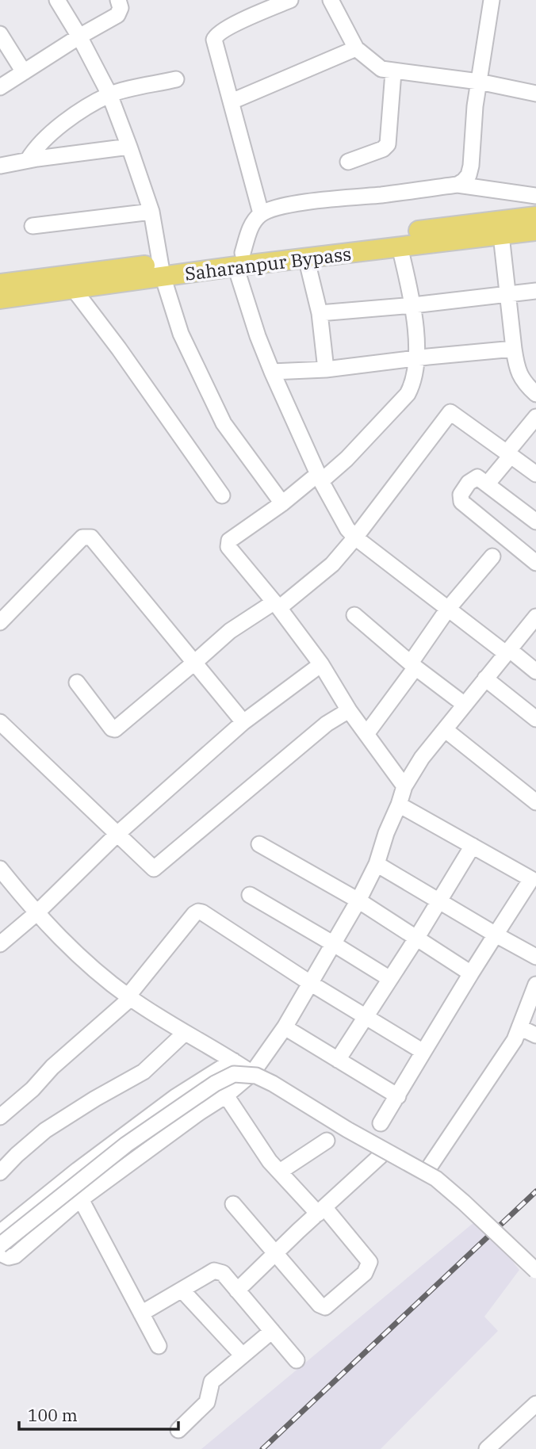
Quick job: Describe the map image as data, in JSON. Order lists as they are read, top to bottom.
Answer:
{
  "streets": {
    "main road": ["Saharanpur Bypass"]
  },
  "scale_bar": "100 m"
}
